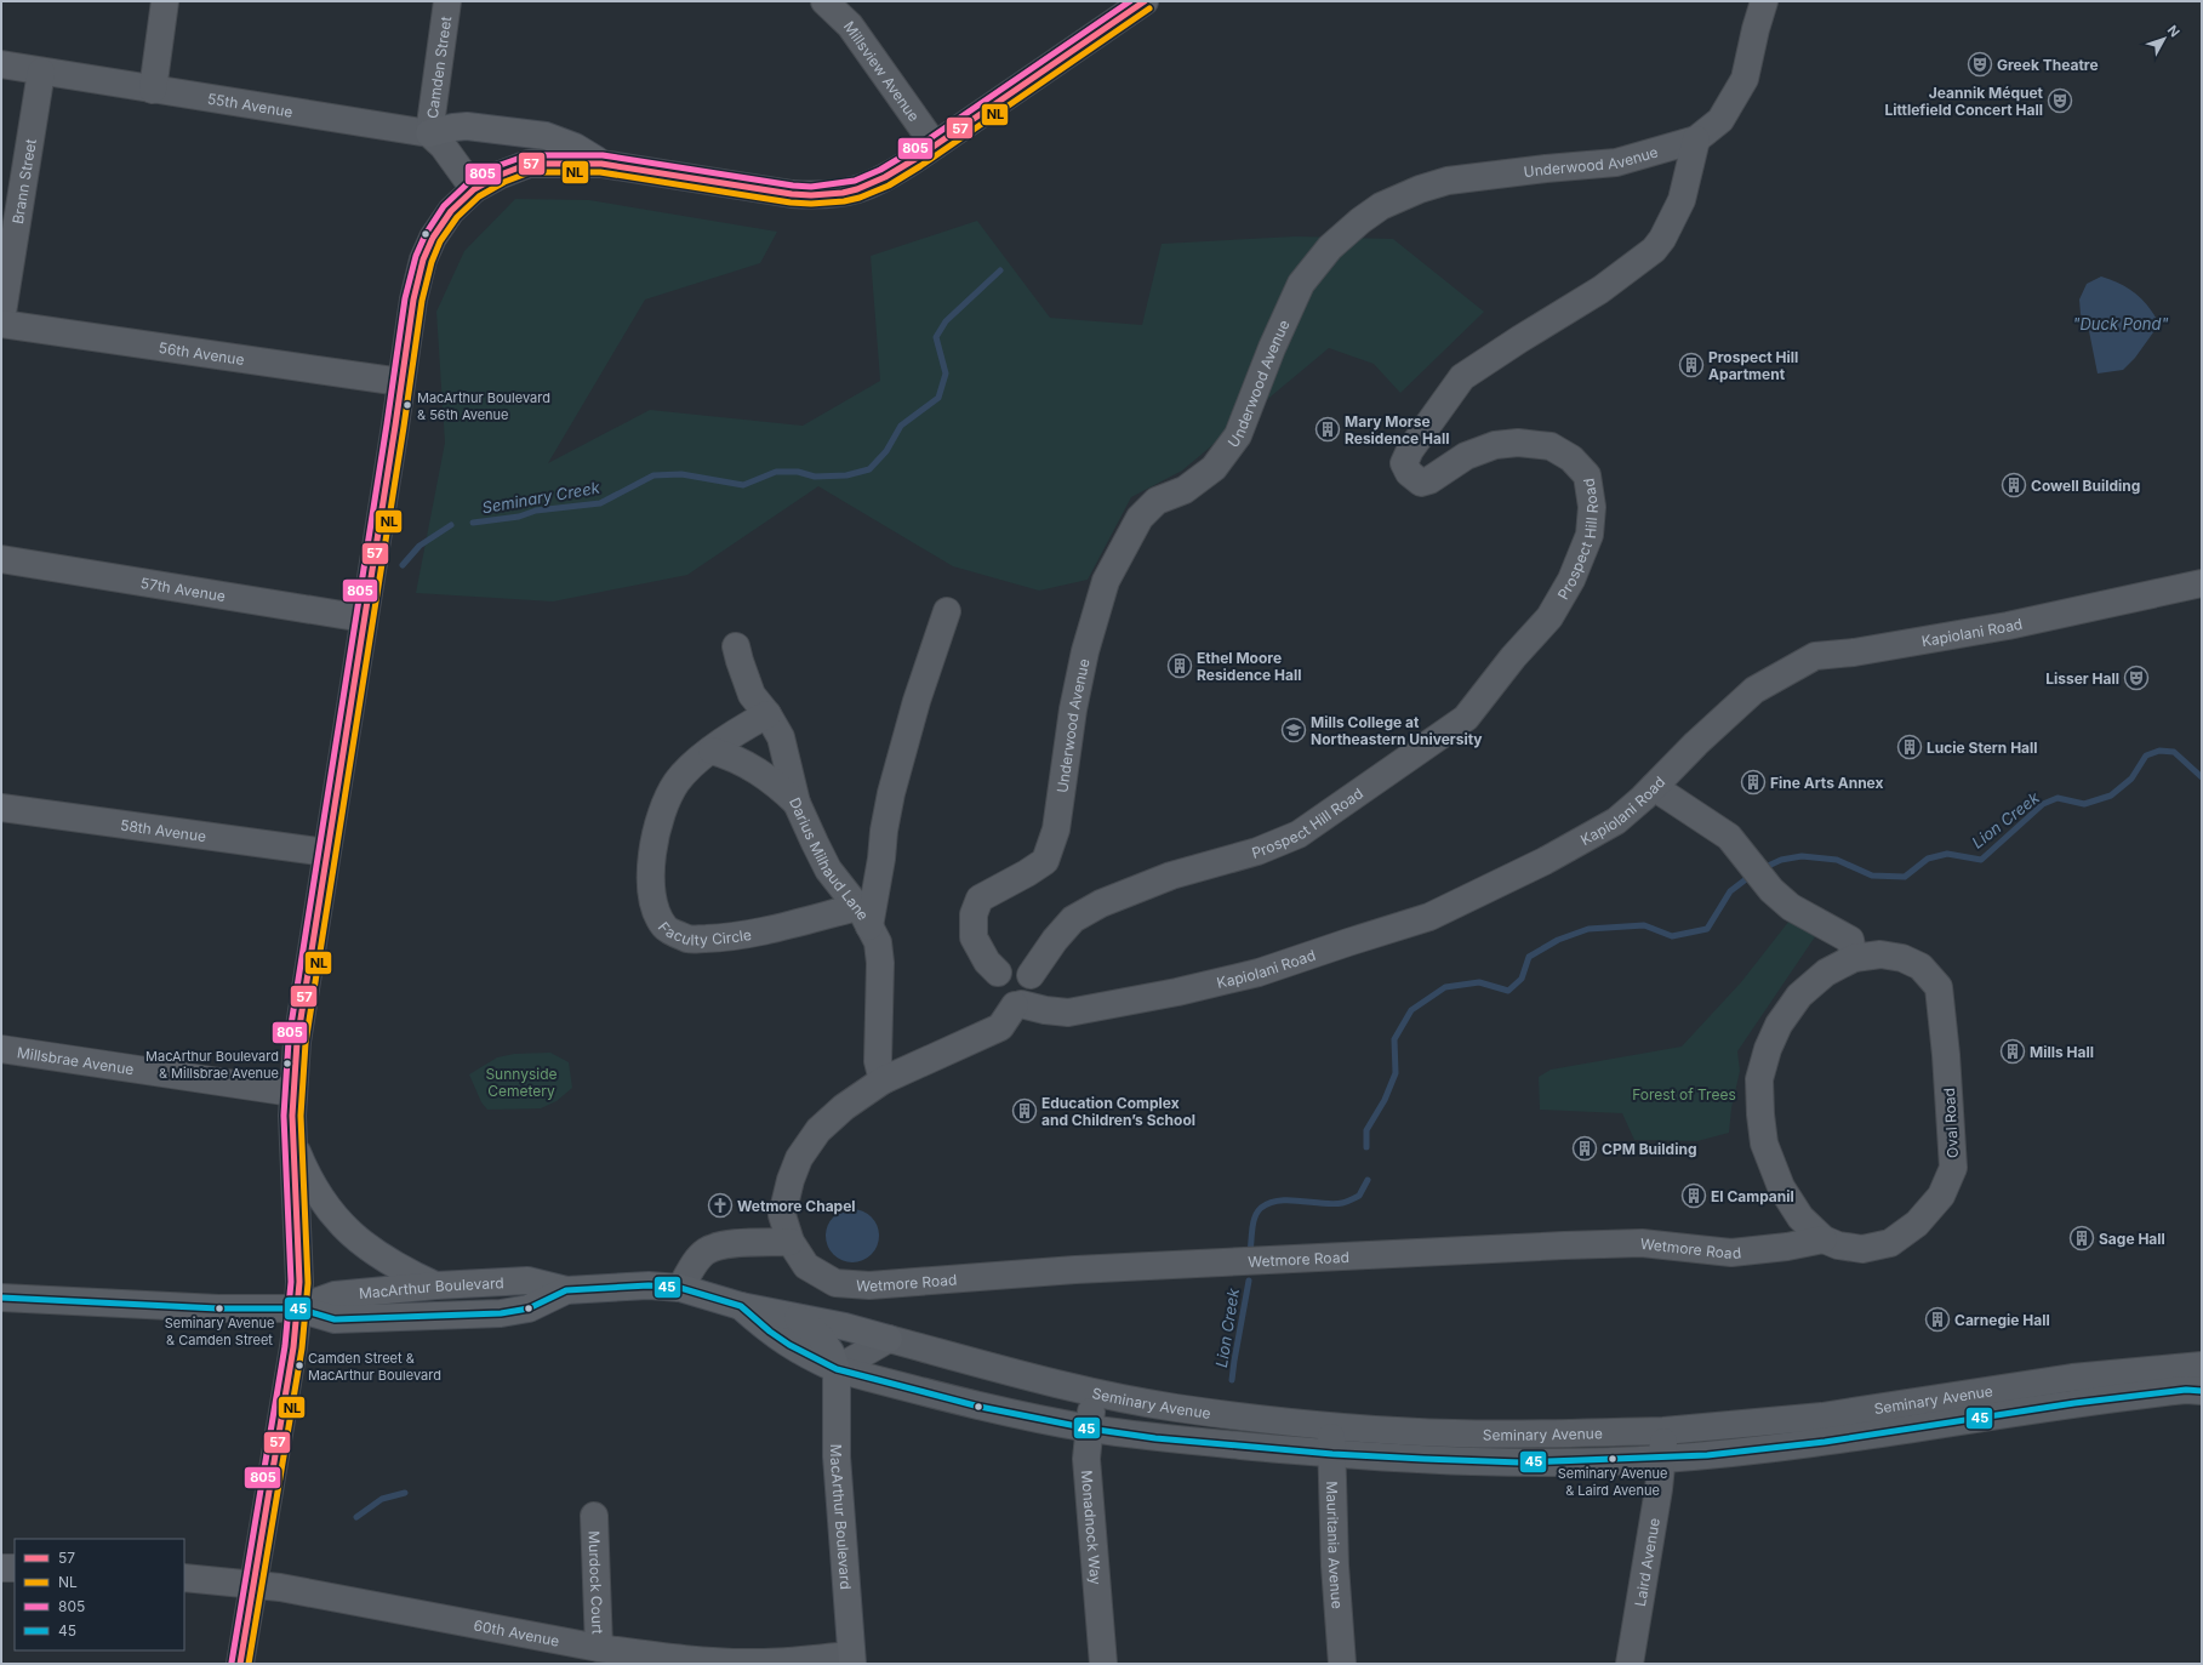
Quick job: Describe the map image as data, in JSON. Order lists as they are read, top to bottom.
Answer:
{
  "streets": {
    "main road": ["MacArthur Boulevard"],
    "street": [
      "Camden Street",
      "Millsview Avenue",
      "55th Avenue",
      "Underwood Avenue",
      "Brann Street",
      "56th Avenue",
      "Prospect Hill Road",
      "57th Avenue",
      "Kapiolani Road",
      "58th Avenue",
      "Darius Milhaud Lane",
      "Faculty Circle",
      "Millsbrae Avenue",
      "Oval Road",
      "Wetmore Road",
      "Seminary Avenue",
      "Monadnock Way",
      "Mauritania Avenue",
      "Laird Avenue",
      "Murdock Court",
      "60th Avenue"
    ]
  },
  "crossings": [
    ["Camden Street", "55th Avenue"],
    ["55th Avenue", "Brann Street"],
    ["Underwood Avenue", "Prospect Hill Road"],
    ["Underwood Avenue", "Kapiolani Road"],
    ["Brann Street", "56th Avenue"],
    ["Prospect Hill Road", "Kapiolani Road"],
    ["Darius Milhaud Lane", "Faculty Circle"],
    ["Oval Road", "Wetmore Road"],
    ["MacArthur Boulevard", "Seminary Avenue"],
    ["MacArthur Boulevard", "60th Avenue"],
    ["Seminary Avenue", "Monadnock Way"],
    ["Seminary Avenue", "Mauritania Avenue"],
    ["Seminary Avenue", "Laird Avenue"],
    ["Murdock Court", "60th Avenue"]
  ],
  "water": ["\"Duck Pond\"", "Seminary Creek", "Lion Creek"],
  "parks": ["Sunnyside Cemetery", "Forest of Trees"],
  "places": {
    "theatre": ["Greek Theatre", "Jeannik Méquet Littlefield Concert Hall", "Lisser Hall"],
    "building": [
      "Prospect Hill Apartment",
      "Mary Morse Residence Hall",
      "Cowell Building",
      "Ethel Moore Residence Hall",
      "Lucie Stern Hall",
      "Fine Arts Annex",
      "Mills Hall",
      "Education Complex and Children’s School",
      "CPM Building",
      "El Campanil",
      "Sage Hall",
      "Carnegie Hall"
    ],
    "other": [
      "MacArthur Boulevard & 56th Avenue",
      "MacArthur Boulevard & Millsbrae Avenue",
      "Seminary Avenue & Camden Street",
      "Camden Street & MacArthur Boulevard",
      "Seminary Avenue & Laird Avenue"
    ],
    "school or university": ["Mills College at Northeastern University"],
    "church": ["Wetmore Chapel"]
  },
  "lines": [
    "transit line 57",
    "transit line 805",
    "transit line NL",
    "transit line 45"
  ],
  "legend": [
    "57",
    "NL",
    "805",
    "45"
  ],
  "north": "top right"
}
